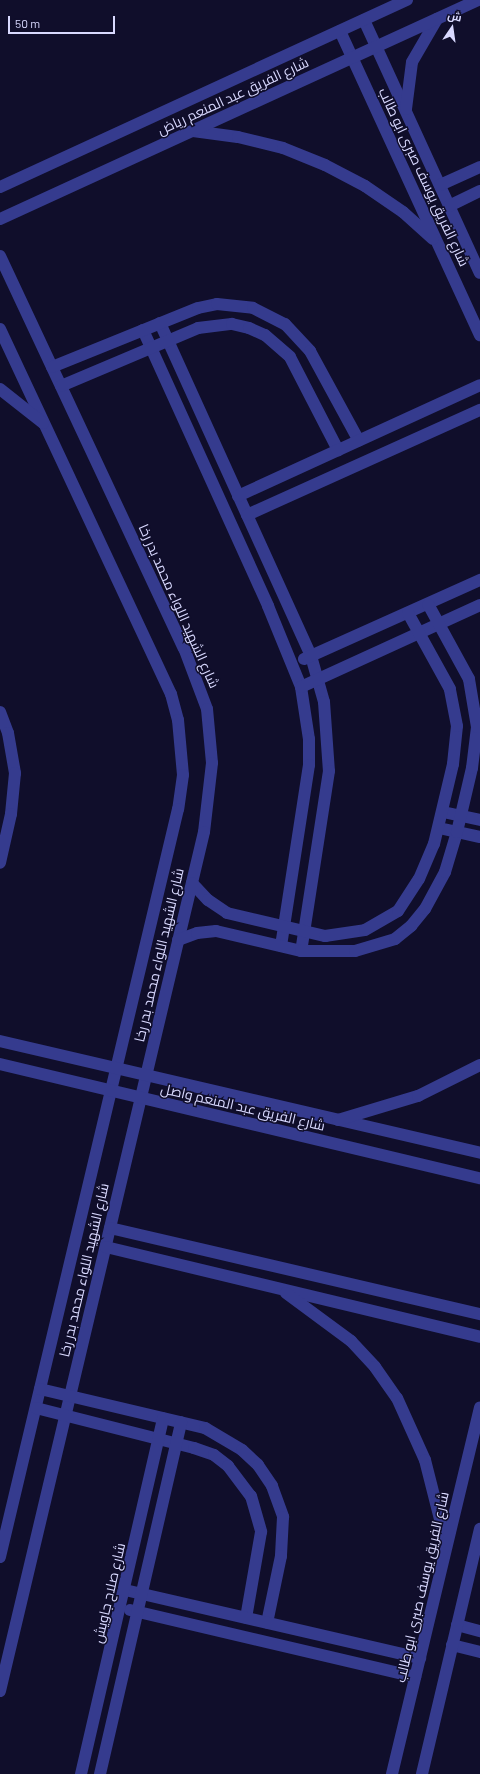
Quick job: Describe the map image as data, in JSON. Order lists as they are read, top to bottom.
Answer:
{
  "streets": {
    "street": [
      "شارع الفريق عبد المنعم رياض",
      "شارع الفريق يوسف صبرى ابو طالب",
      "شارع الشهيد اللواء محمد بدر رخا",
      "شارع الفريق عبد المنعم واصل",
      "شارع صلاح جاويش"
    ]
  },
  "crossings": [
    ["شارع الفريق عبد المنعم رياض", "شارع الفريق يوسف صبرى ابو طالب"],
    ["شارع الشهيد اللواء محمد بدر رخا", "شارع الفريق عبد المنعم واصل"]
  ],
  "scale_bar": "50 m",
  "north": "top"
}
